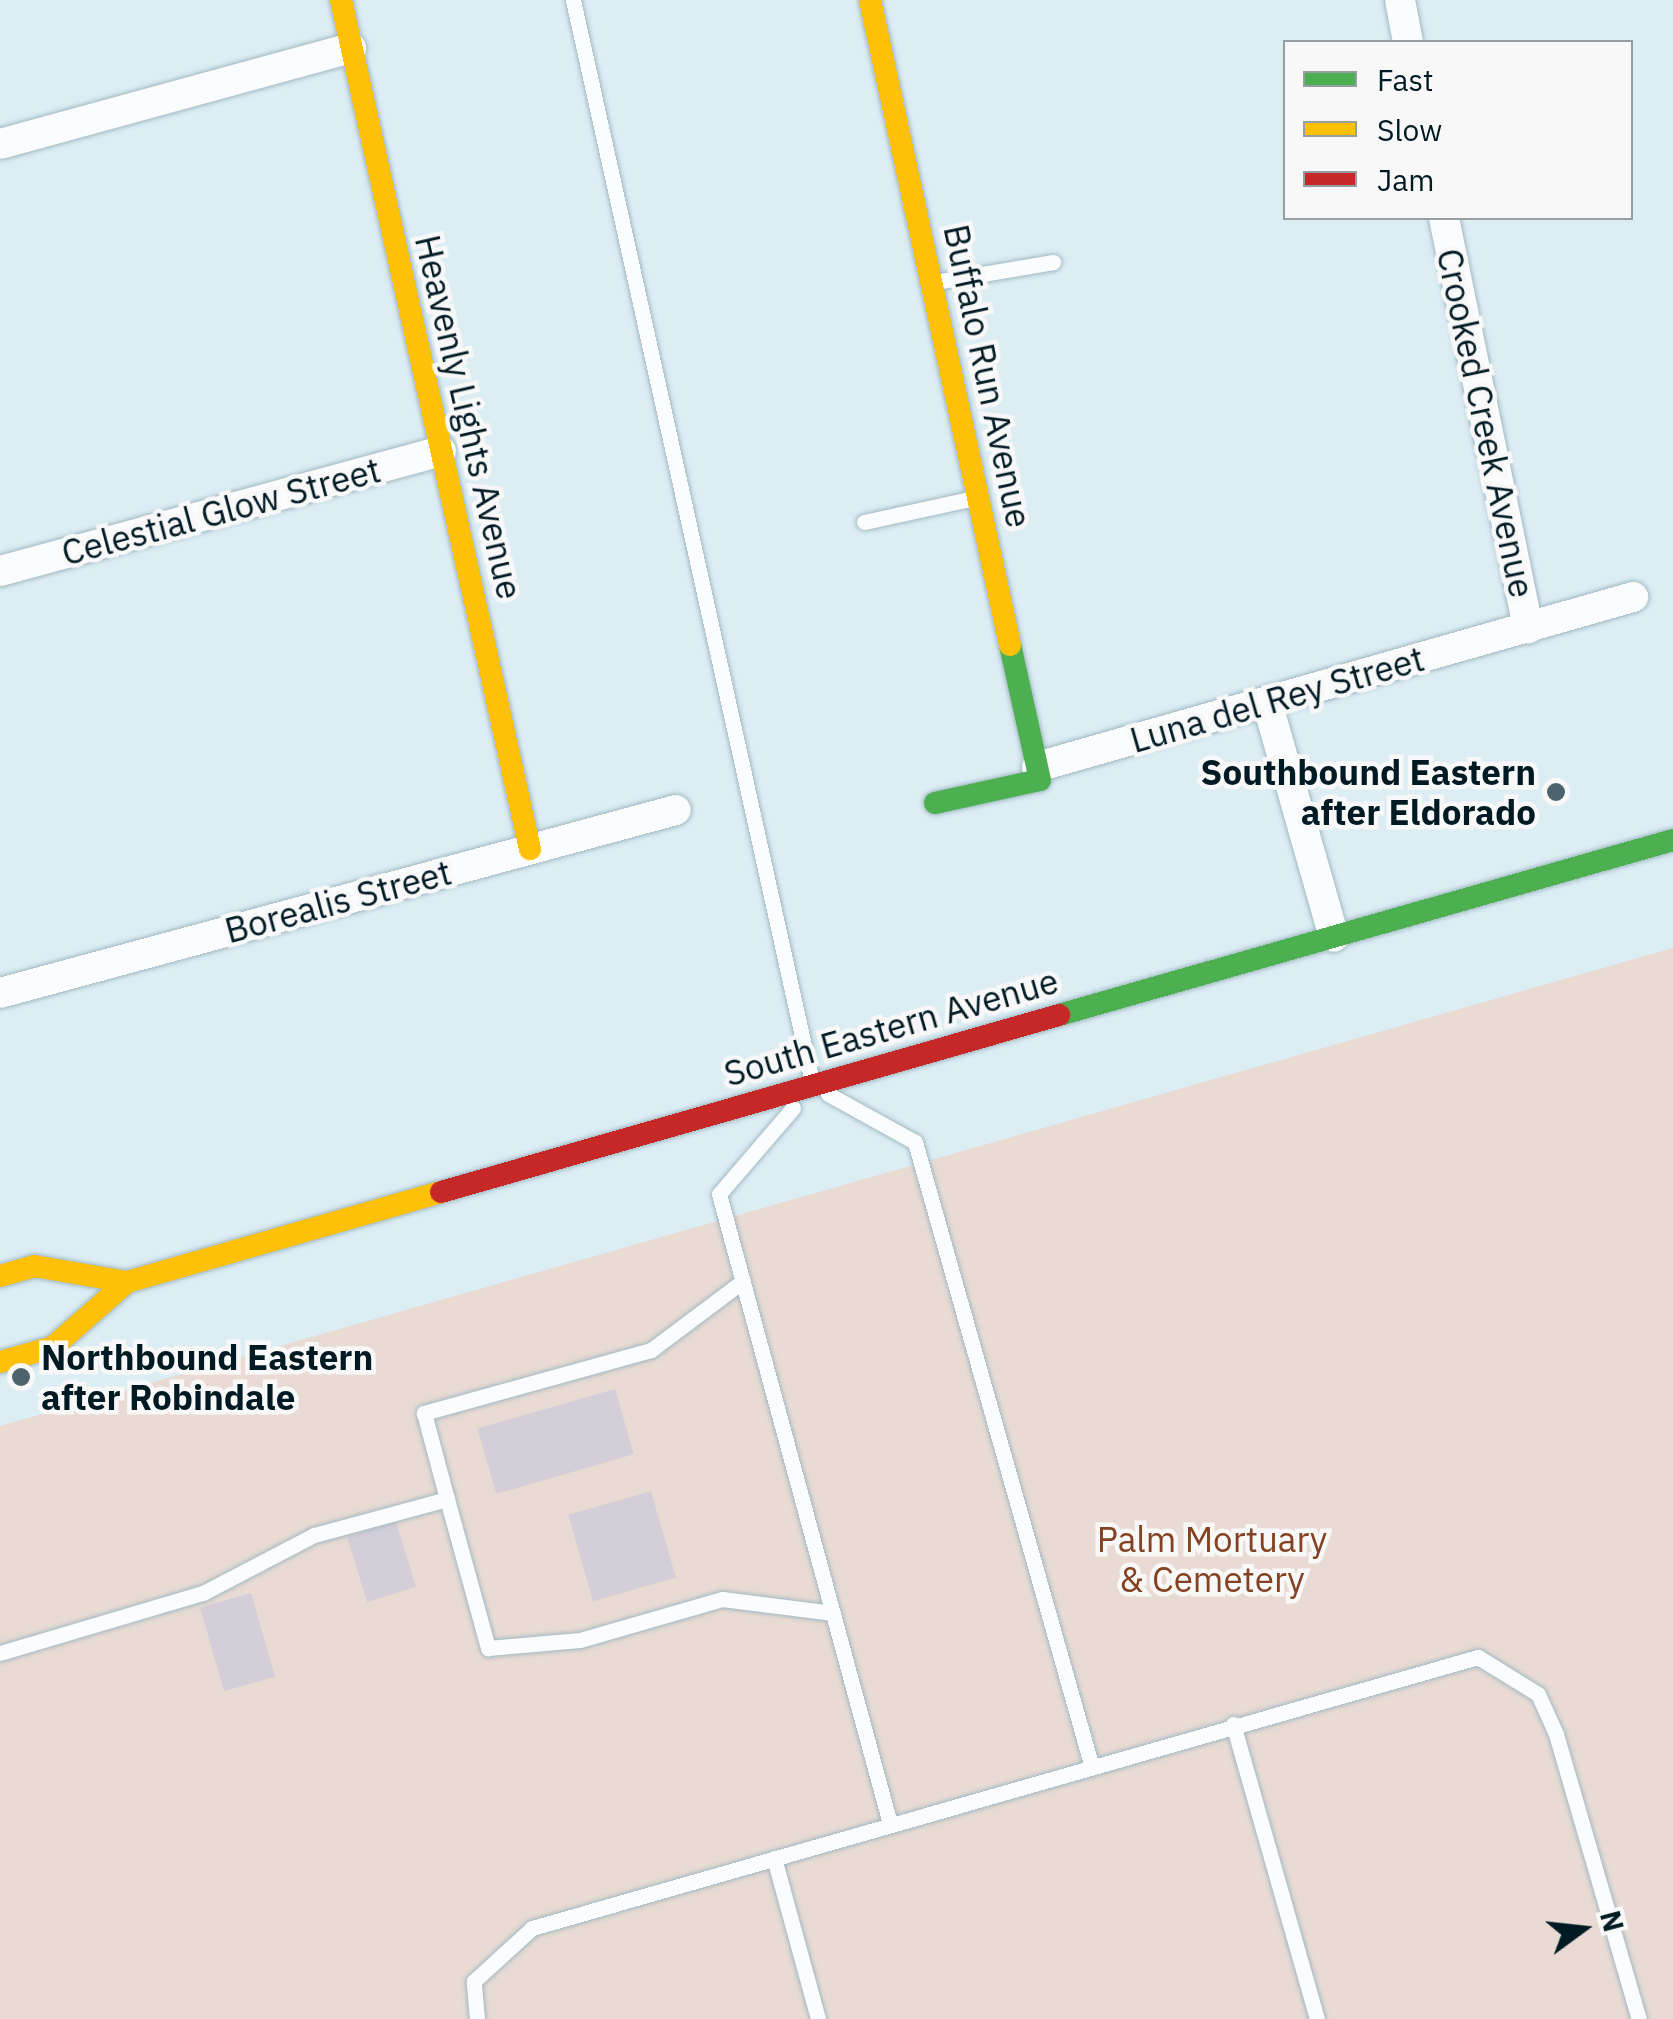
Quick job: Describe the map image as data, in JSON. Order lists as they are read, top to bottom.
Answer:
{
  "streets": {
    "main road": [
      "Buffalo Run Avenue",
      "Heavenly Lights Avenue",
      "Luna del Rey Street",
      "South Eastern Avenue"
    ],
    "street": ["Crooked Creek Avenue", "Celestial Glow Street", "Borealis Street"]
  },
  "crossings": [
    ["Buffalo Run Avenue", "Luna del Rey Street"],
    ["Heavenly Lights Avenue", "Celestial Glow Street"],
    ["Heavenly Lights Avenue", "Borealis Street"],
    ["Crooked Creek Avenue", "Luna del Rey Street"]
  ],
  "parks": ["Palm Mortuary & Cemetery"],
  "places": ["Southbound Eastern after Eldorado", "Northbound Eastern after Robindale"],
  "legend": ["Fast", "Slow", "Jam"],
  "north": "right"
}
